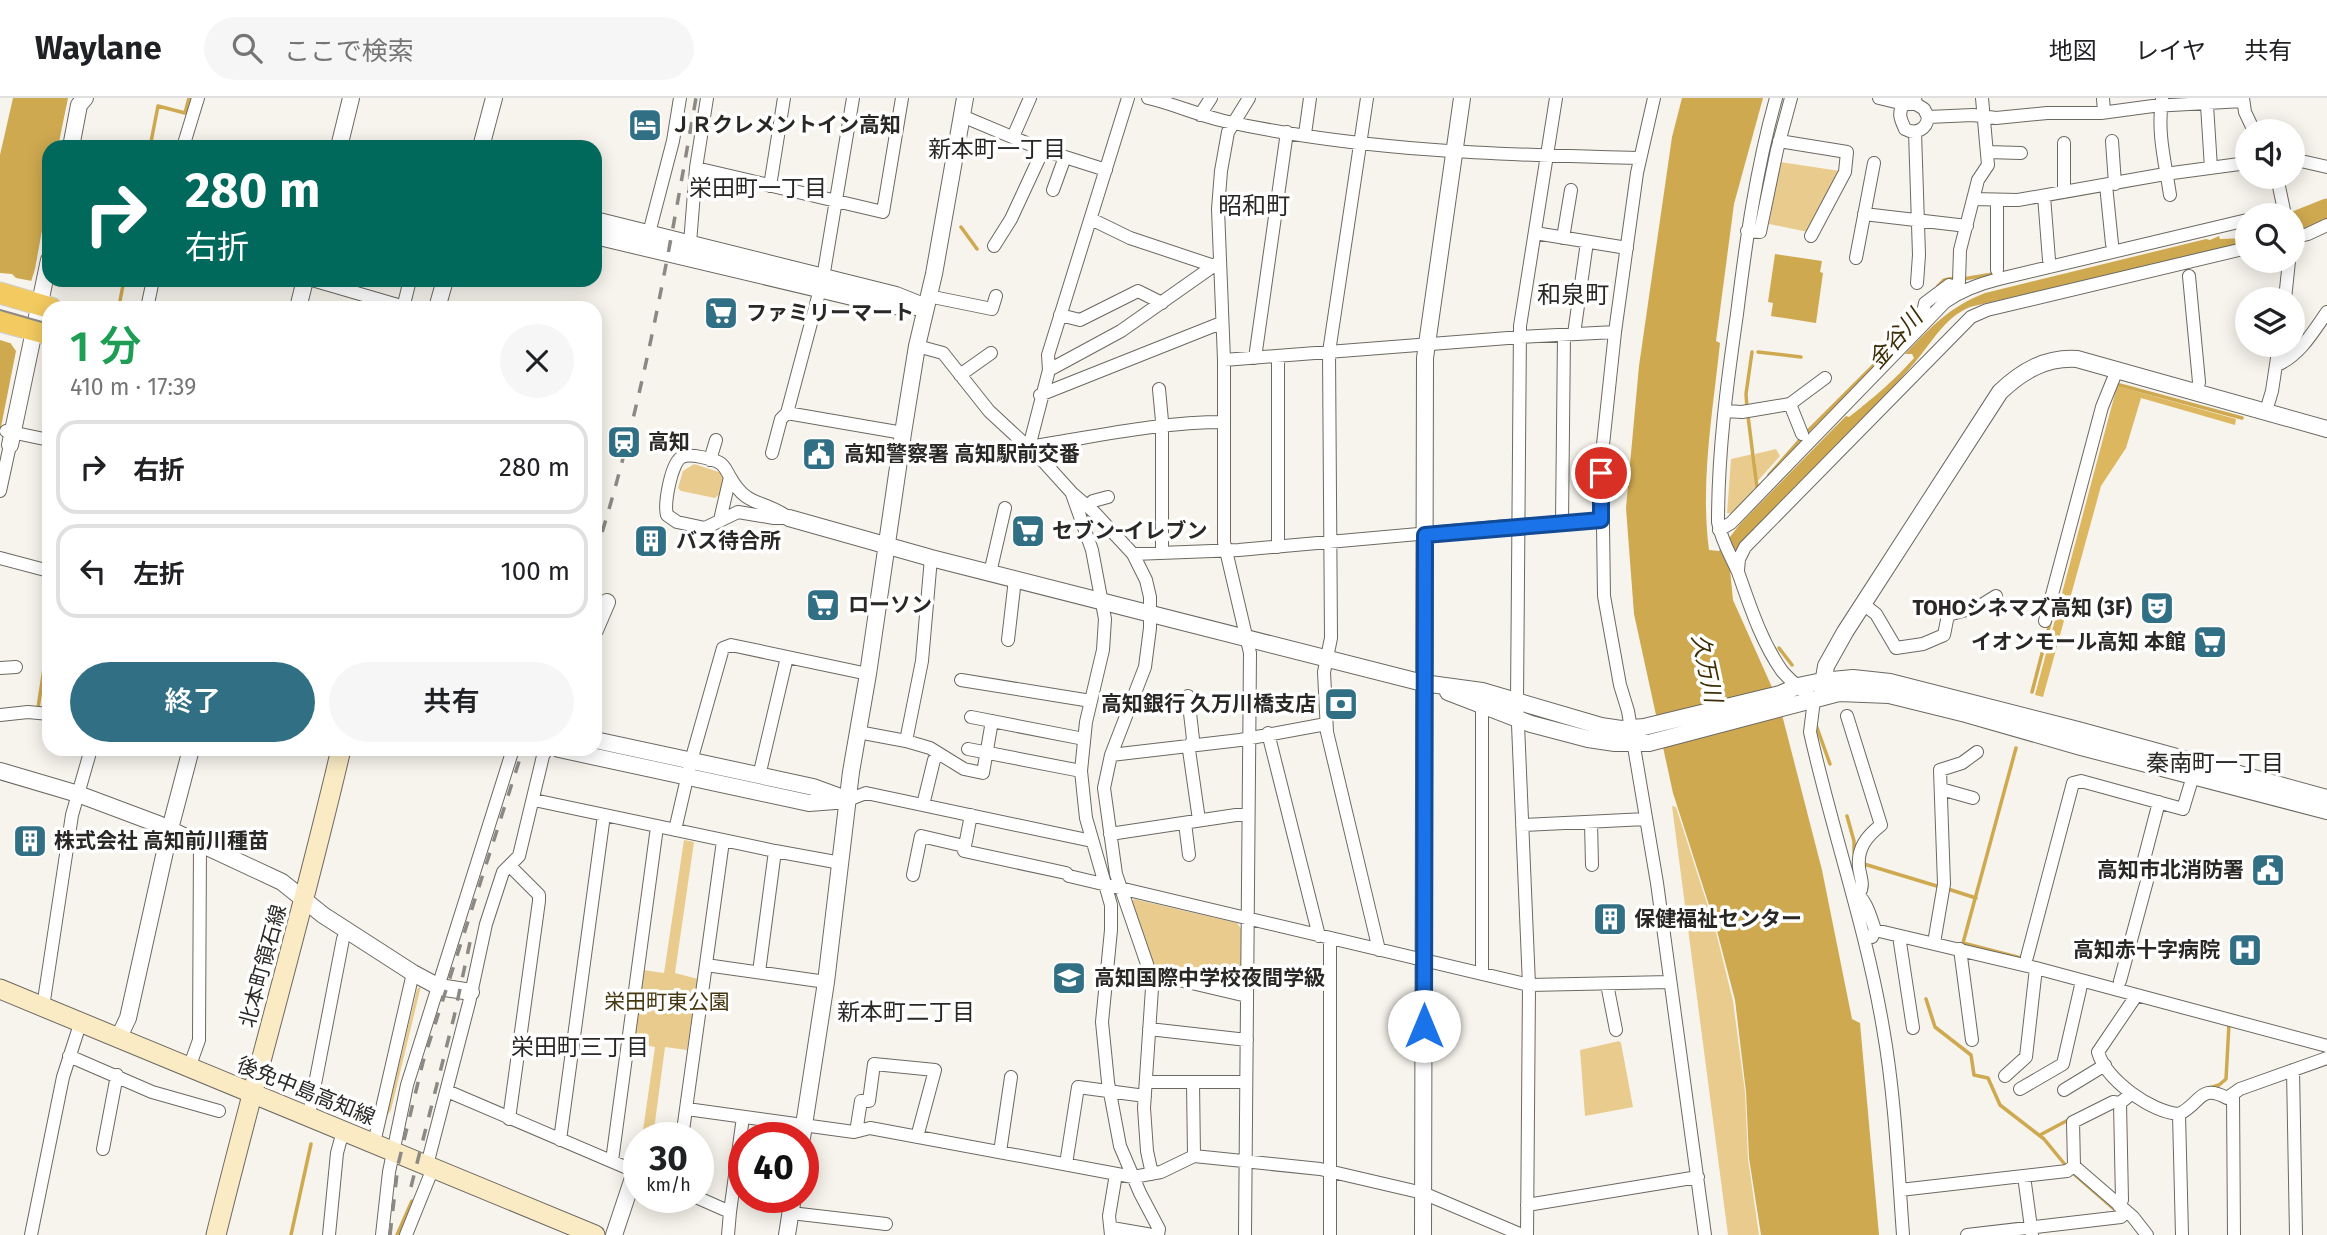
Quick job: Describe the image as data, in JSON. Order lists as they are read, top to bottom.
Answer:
{
  "streets": {
    "main road": ["北本町領石線", "後免中島高知線"]
  },
  "crossings": [
    ["北本町領石線", "後免中島高知線"]
  ],
  "districts": [
    "新本町一丁目",
    "栄田町一丁目",
    "昭和町",
    "和泉町",
    "秦南町一丁目",
    "新本町二丁目",
    "栄田町三丁目"
  ],
  "water": ["金谷川", "久万川"],
  "parks": ["栄田町東公園"],
  "places": {
    "hotel": ["ＪＲクレメントイン高知"],
    "supermarket": [
      "ファミリーマート",
      "セブン-イレブン",
      "ローソン",
      "イオンモール高知 本館"
    ],
    "station": ["高知"],
    "public building": ["高知警察署 高知駅前交番", "高知市北消防署"],
    "building": ["バス待合所", "株式会社 高知前川種苗", "保健福祉センター"],
    "theatre": ["TOHOシネマズ高知 (3F)"],
    "bank": ["高知銀行 久万川橋支店"],
    "hospital": ["高知赤十字病院"],
    "school or university": ["高知国際中学校夜間学級"]
  },
  "page": {
    "header": "Waylane",
    "search": "ここで検索",
    "nav": ["地図", "レイヤ", "共有"],
    "turn": ["280 m", "右折"],
    "heading": ["1 分", "410 m · 17:39"],
    "list": [
      {
        "name": "右折",
        "value": "280 m"
      },
      {
        "name": "左折",
        "value": "100 m"
      }
    ],
    "buttons": ["終了", "共有"],
    "speed": "30 km/h",
    "limit": "40"
  }
}
